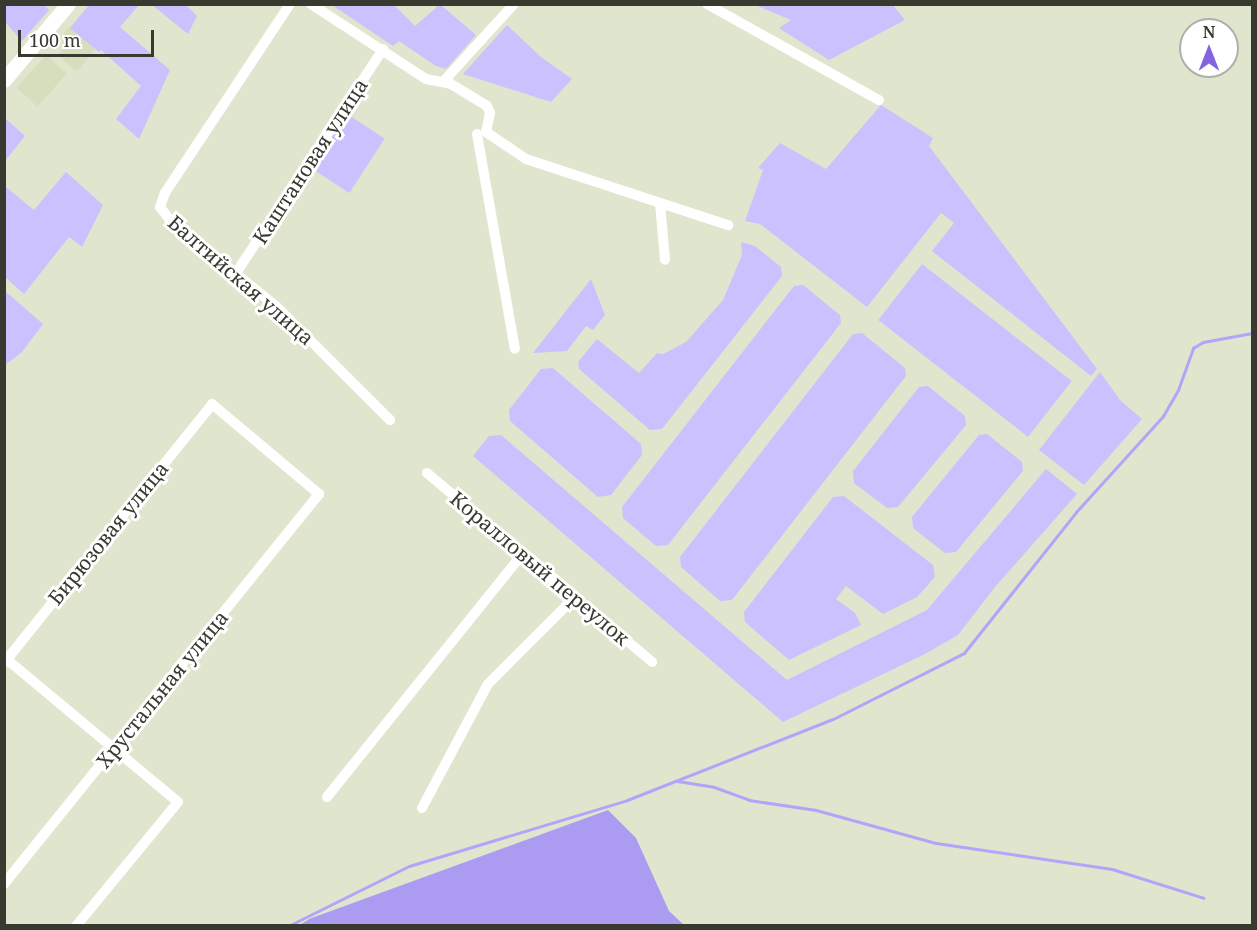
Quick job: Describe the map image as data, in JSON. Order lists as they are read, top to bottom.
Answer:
{
  "streets": {
    "street": [
      "Каштановая улица",
      "Балтийская улица",
      "Бирюзовая улица",
      "Коралловый переулок",
      "Хрустальная улица"
    ]
  },
  "crossings": [
    ["Каштановая улица", "Балтийская улица"],
    ["Бирюзовая улица", "Хрустальная улица"]
  ],
  "scale_bar": "100 m",
  "north": "top"
}
